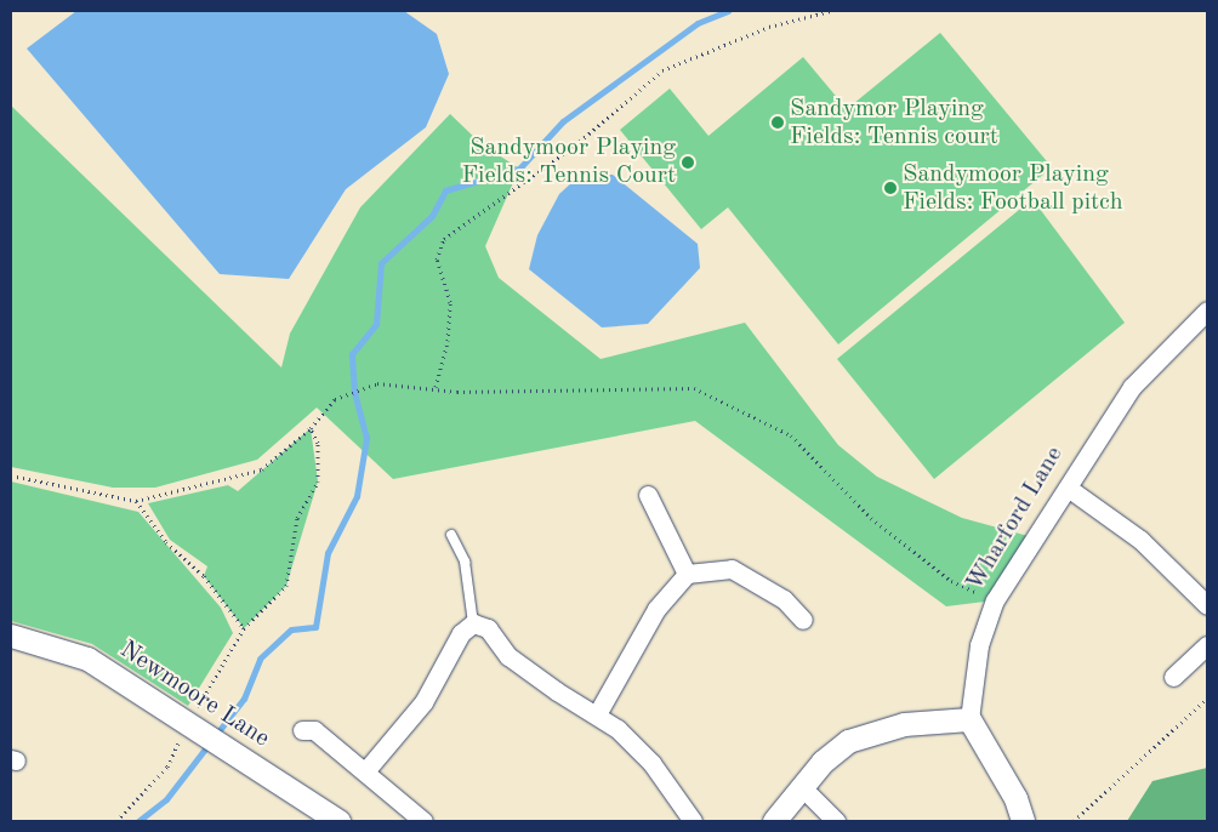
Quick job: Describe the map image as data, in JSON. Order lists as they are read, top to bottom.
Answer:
{
  "streets": {
    "street": ["Wharford Lane", "Newmoore Lane"]
  },
  "places": ["Sandymor Playing Fields: Tennis court", "Sandymoor Playing Fields: Tennis Court", "Sandymoor Playing Fields: Football pitch"]
}
